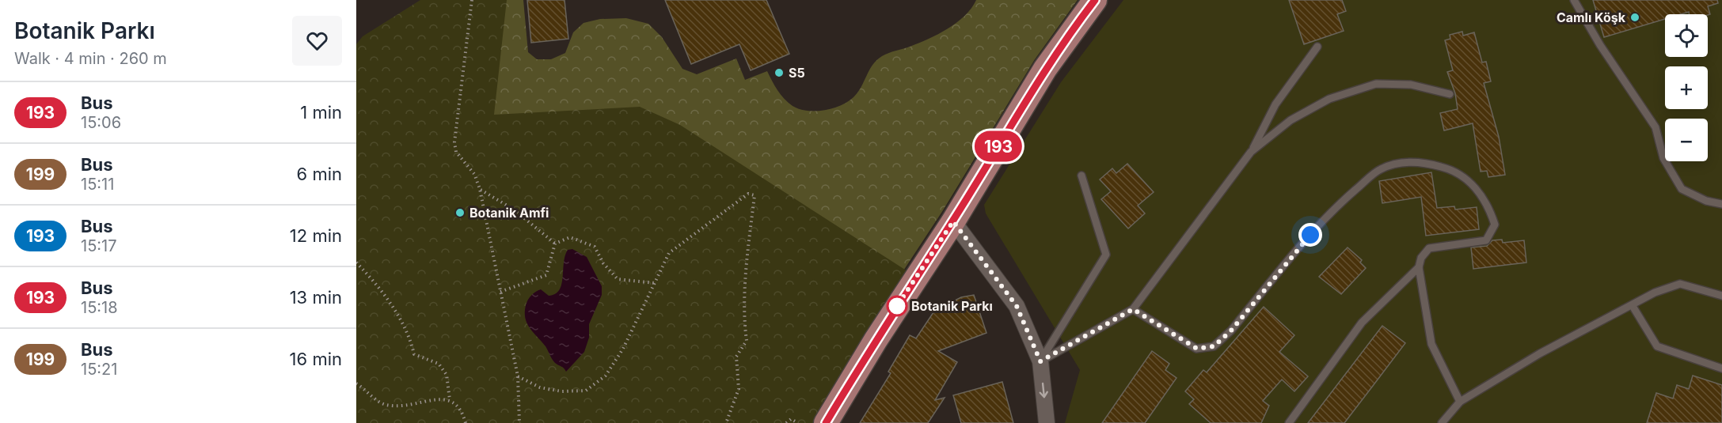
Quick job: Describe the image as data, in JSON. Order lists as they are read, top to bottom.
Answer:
{
  "places": [
    "Camlı Köşk",
    "S5",
    "Botanik Amfi",
    "Botanik Parkı"
  ],
  "lines": ["bus line 193"],
  "page": {
    "heading": ["Botanik Parkı", "Walk · 4 min · 260 m"],
    "on_map": "193",
    "map_buttons": ["+", "−"],
    "list": [
      {
        "mark": "193",
        "name": "Bus",
        "note": "15:06",
        "value": "1 min"
      },
      {
        "mark": "199",
        "name": "Bus",
        "note": "15:11",
        "value": "6 min"
      },
      {
        "mark": "193",
        "name": "Bus",
        "note": "15:17",
        "value": "12 min"
      },
      {
        "mark": "193",
        "name": "Bus",
        "note": "15:18",
        "value": "13 min"
      },
      {
        "mark": "199",
        "name": "Bus",
        "note": "15:21",
        "value": "16 min"
      }
    ]
  }
}
